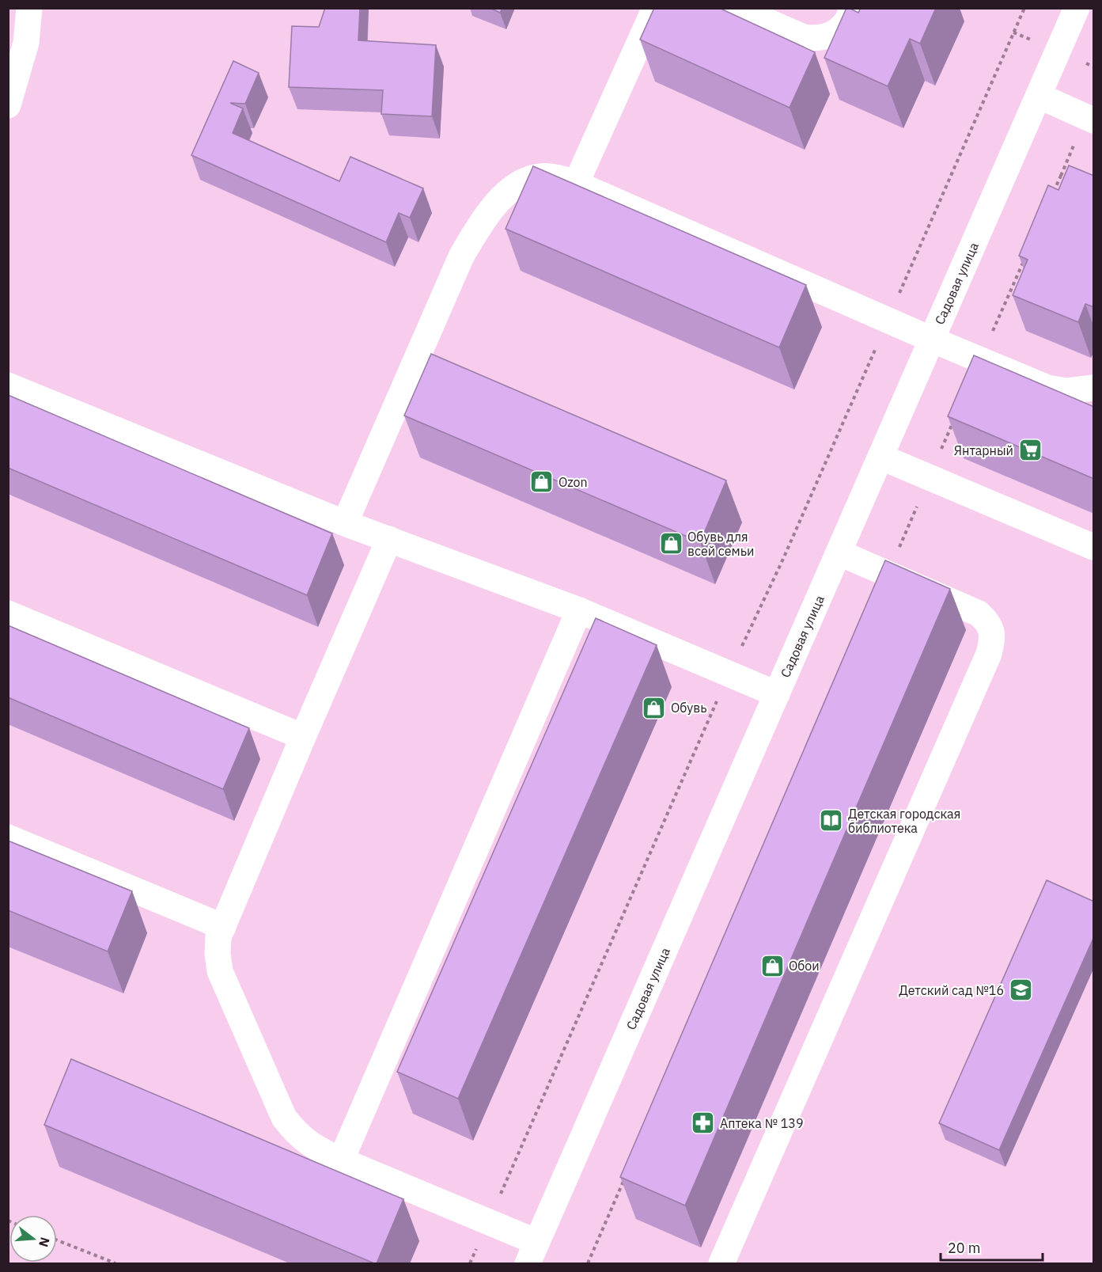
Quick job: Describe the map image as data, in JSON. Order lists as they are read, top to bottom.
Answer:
{
  "streets": {
    "street": ["Садовая улица"]
  },
  "places": {
    "supermarket": ["Янтарный"],
    "shop": [
      "Ozon",
      "Обувь для всей семьи",
      "Обувь",
      "Обои"
    ],
    "library": ["Детская городская библиотека"],
    "school or university": ["Детский сад №16"],
    "pharmacy": ["Аптека № 139"]
  },
  "scale_bar": "20 m",
  "north": "right"
}
